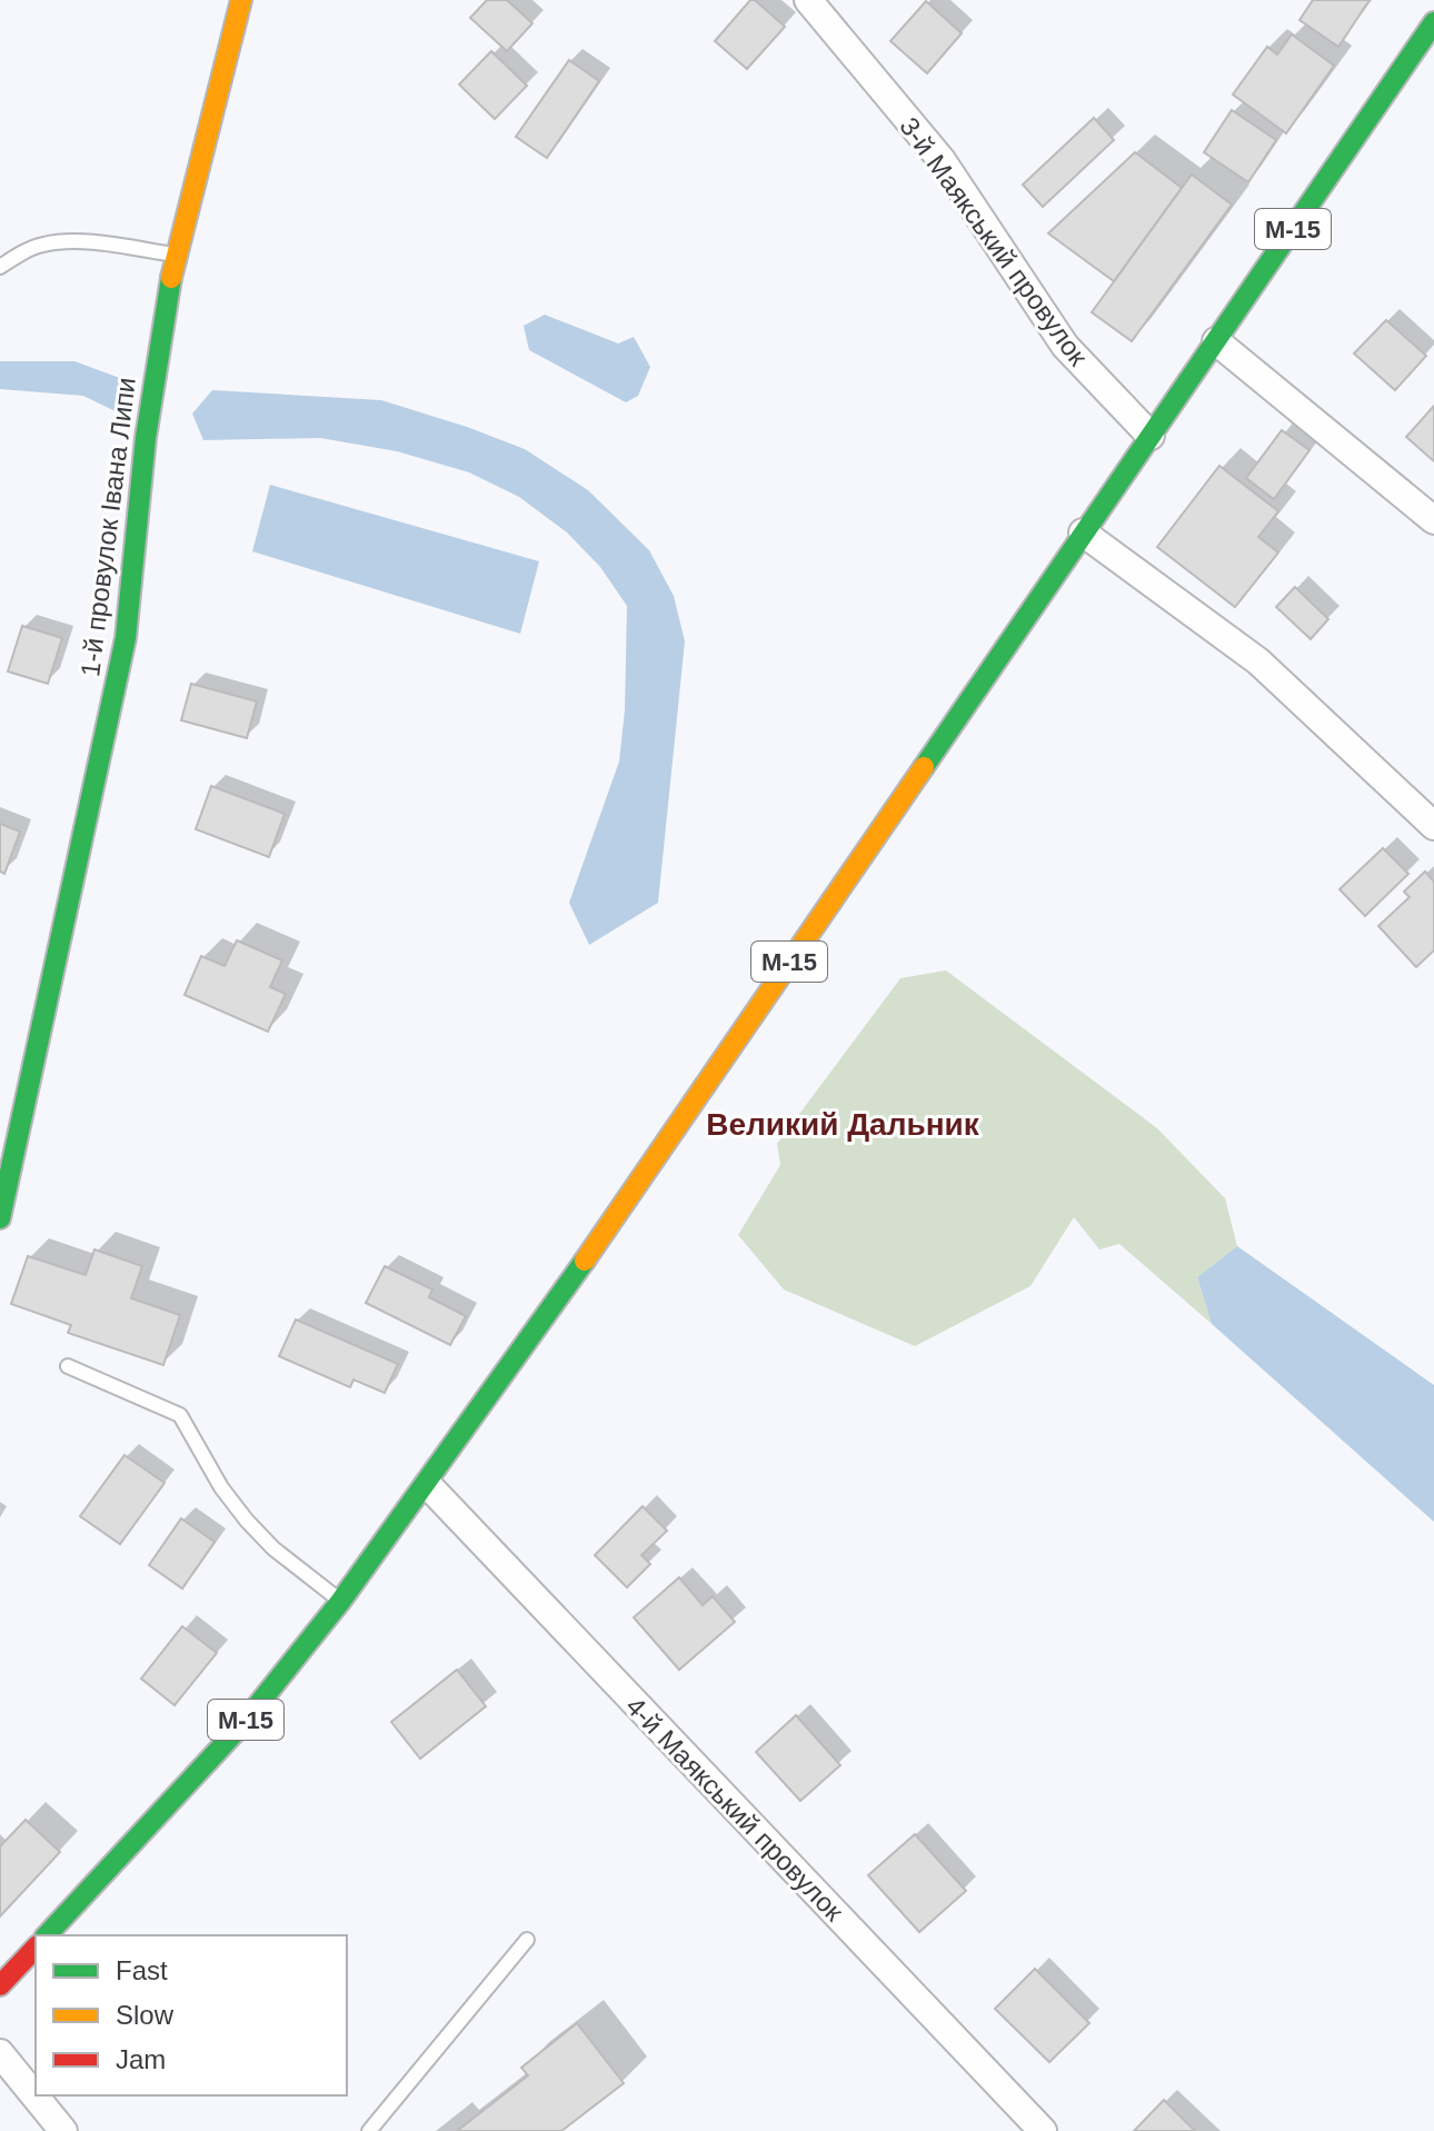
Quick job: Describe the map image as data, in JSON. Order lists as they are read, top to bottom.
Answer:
{
  "streets": {
    "main road": ["М-15", "1-й провулок Івана Липи"],
    "street": ["3-й Маякський провулок", "4-й Маякський провулок"]
  },
  "crossings": [
    ["М-15", "3-й Маякський провулок"],
    ["М-15", "4-й Маякський провулок"]
  ],
  "districts": ["Великий Дальник"],
  "legend": ["Fast", "Slow", "Jam"]
}
